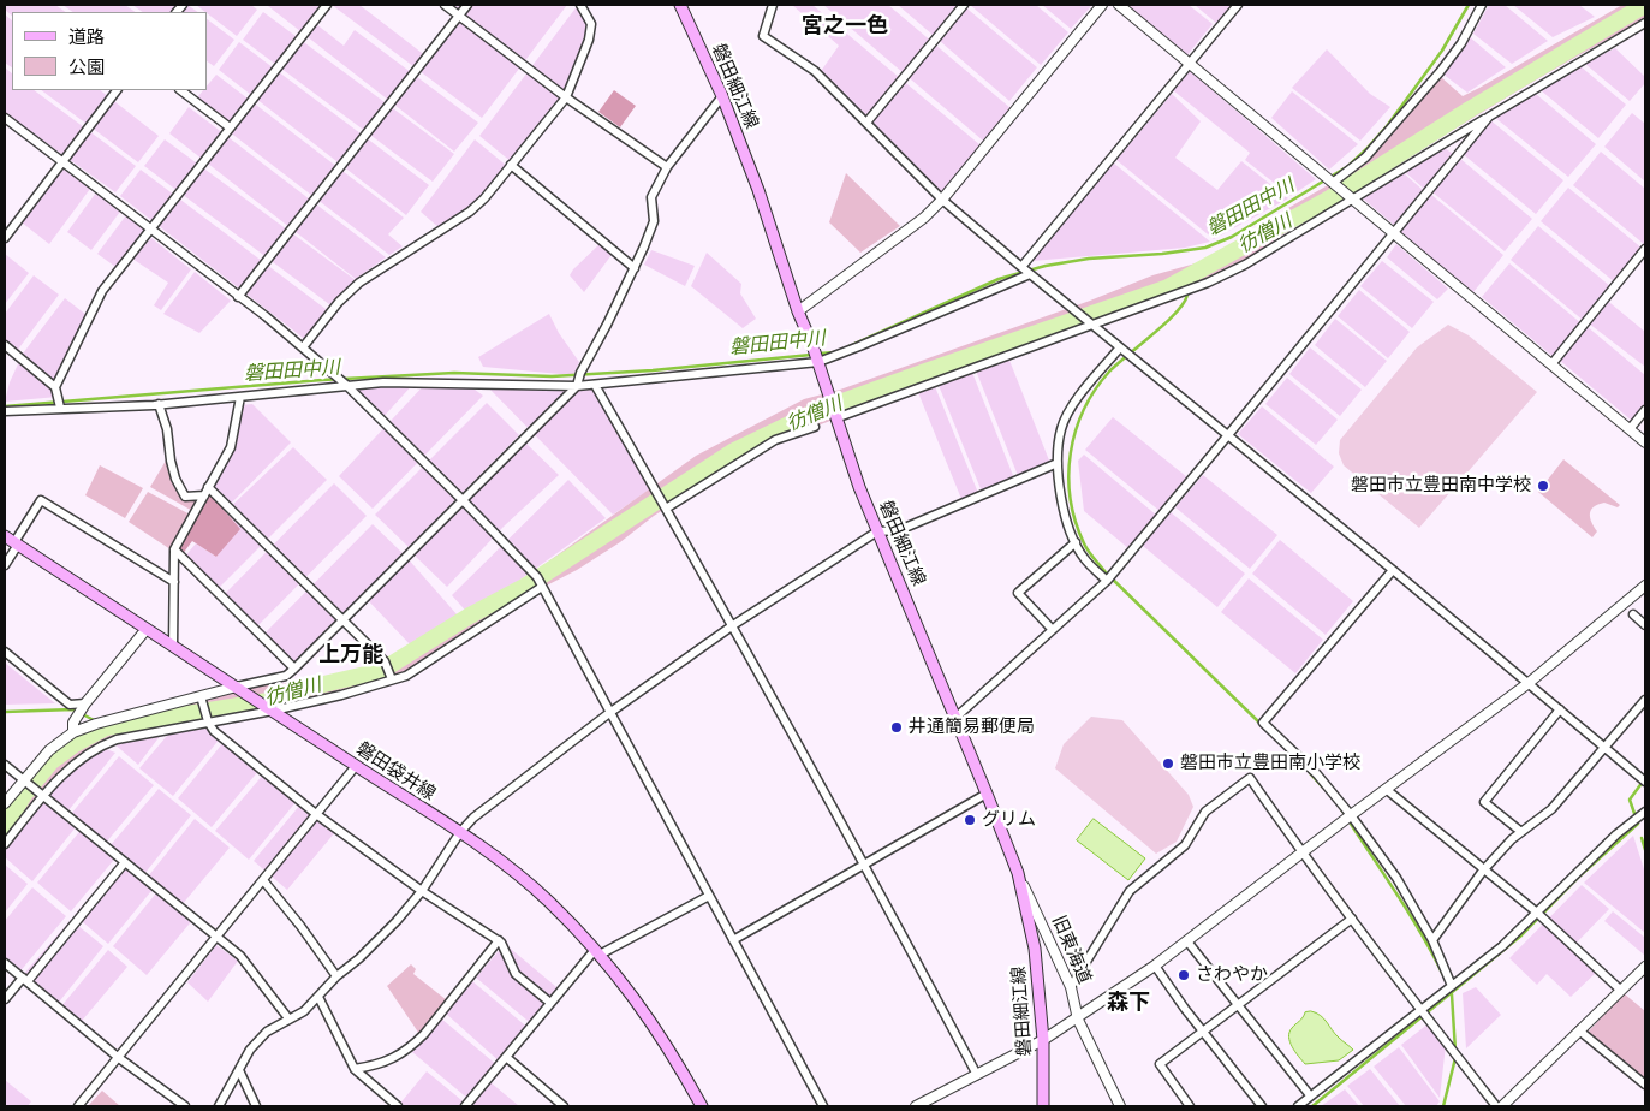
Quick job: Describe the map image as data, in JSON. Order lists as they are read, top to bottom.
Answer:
{
  "streets": {
    "main road": ["磐田細江線", "磐田袋井線"],
    "street": ["旧東海道"]
  },
  "crossings": [
    ["磐田細江線", "旧東海道"]
  ],
  "districts": ["宮之一色", "上万能", "森下"],
  "water": ["磐田田中川", "彷僧川"],
  "places": [
    "磐田市立豊田南中学校",
    "井通簡易郵便局",
    "磐田市立豊田南小学校",
    "グリム",
    "さわやか"
  ],
  "legend": ["道路", "公園"]
}
